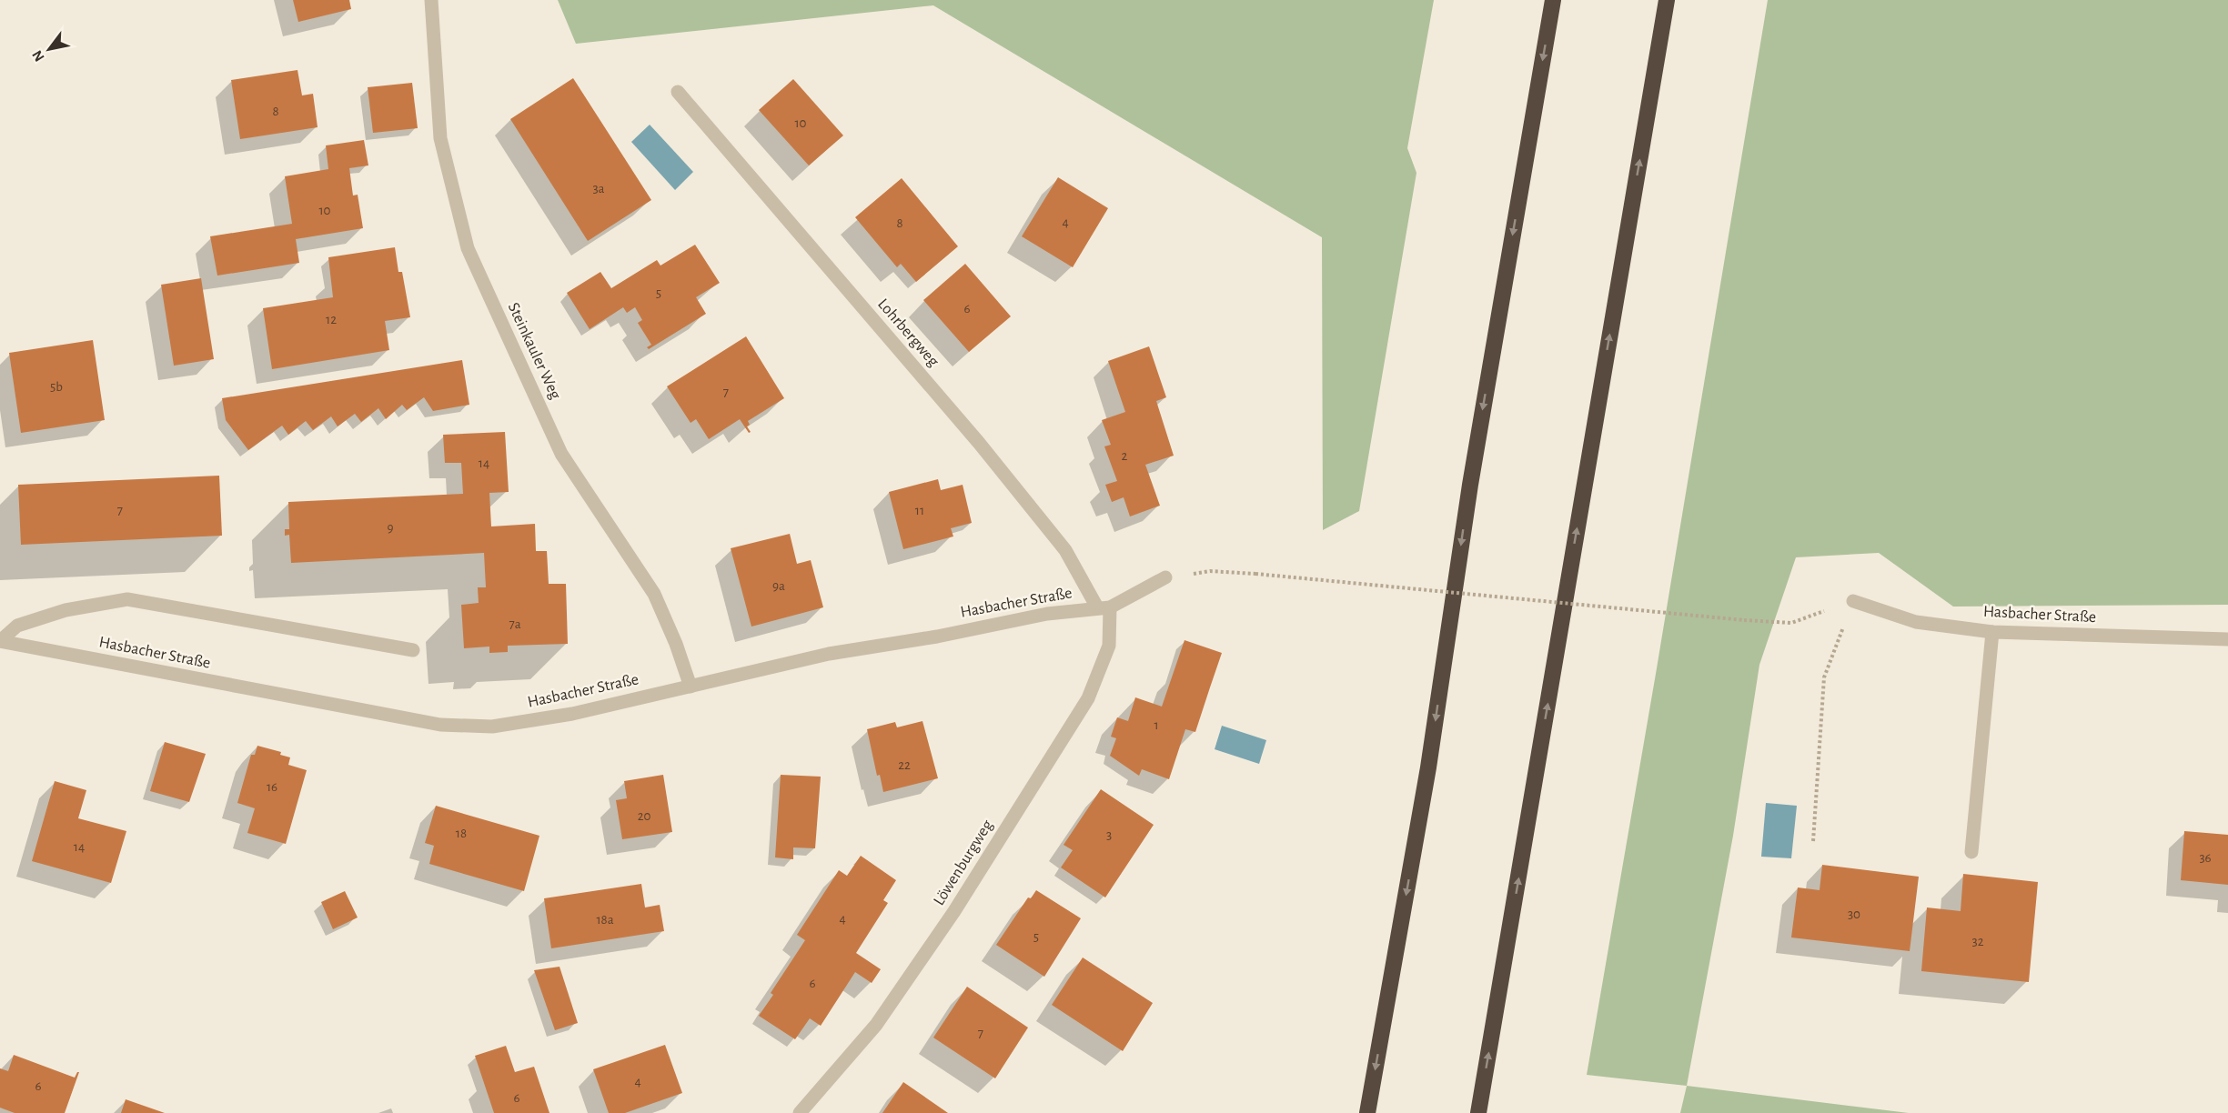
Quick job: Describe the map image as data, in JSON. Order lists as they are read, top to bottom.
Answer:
{
  "streets": {
    "street": [
      "Lohrbergweg",
      "Steinkauler Weg",
      "Hasbacher Straße",
      "Löwenburgweg"
    ]
  },
  "crossings": [
    ["Lohrbergweg", "Hasbacher Straße"],
    ["Lohrbergweg", "Löwenburgweg"],
    ["Steinkauler Weg", "Hasbacher Straße"],
    ["Hasbacher Straße", "Löwenburgweg"]
  ],
  "house_numbers": [
    "8",
    "10",
    "3a",
    "10",
    "4",
    "8",
    "5",
    "6",
    "12",
    "5b",
    "7",
    "2",
    "14",
    "7",
    "11",
    "9",
    "9a",
    "7a",
    "1",
    "22",
    "16",
    "20",
    "18",
    "3",
    "14",
    "36",
    "30",
    "4",
    "18a",
    "5",
    "32",
    "6",
    "7",
    "4",
    "6",
    "6"
  ],
  "north": "bottom left"
}
